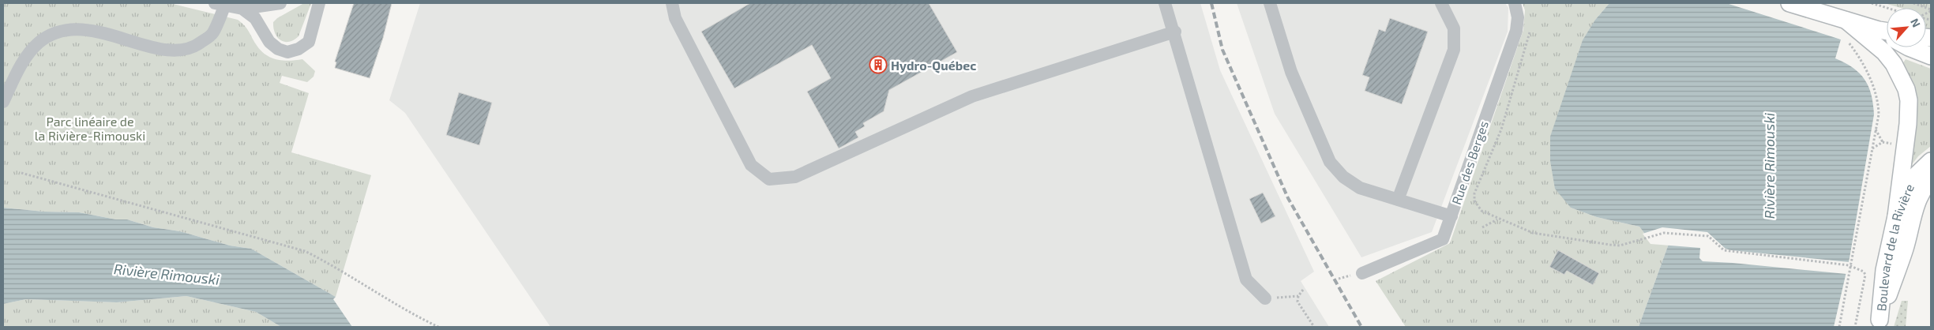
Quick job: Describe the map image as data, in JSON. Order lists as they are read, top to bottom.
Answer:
{
  "streets": {
    "main road": ["Boulevard de la Rivière"],
    "street": ["Rue des Berges"]
  },
  "water": ["Rivière Rimouski"],
  "parks": ["Parc linéaire de la Rivière-Rimouski"],
  "places": {
    "building": ["Hydro-Québec"]
  },
  "north": "top right"
}
